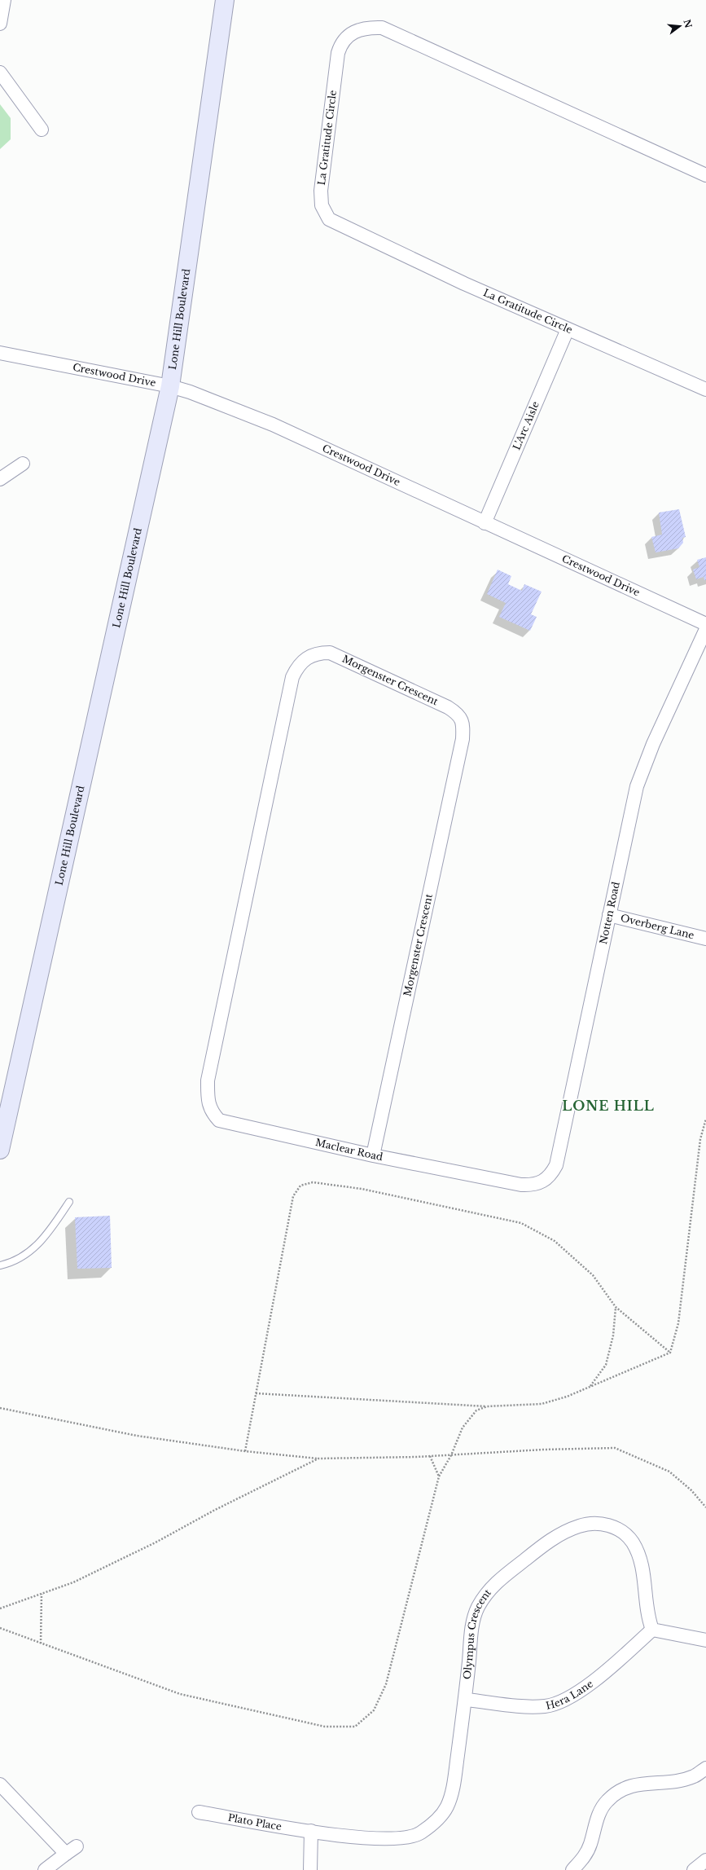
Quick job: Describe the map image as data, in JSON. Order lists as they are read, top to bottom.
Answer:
{
  "streets": {
    "street": [
      "La Gratitude Circle",
      "Lone Hill Boulevard",
      "Crestwood Drive",
      "L'Arc Aisle",
      "Morgenster Crescent",
      "Notten Road",
      "Overberg Lane",
      "Maclear Road",
      "Olympus Crescent",
      "Hera Lane",
      "Plato Place"
    ]
  },
  "crossings": [
    ["La Gratitude Circle", "L'Arc Aisle"],
    ["Lone Hill Boulevard", "Crestwood Drive"],
    ["Crestwood Drive", "L'Arc Aisle"],
    ["Morgenster Crescent", "Maclear Road"],
    ["Notten Road", "Overberg Lane"],
    ["Notten Road", "Maclear Road"],
    ["Olympus Crescent", "Hera Lane"],
    ["Olympus Crescent", "Plato Place"]
  ],
  "districts": ["LONE HILL"],
  "north": "right"
}
